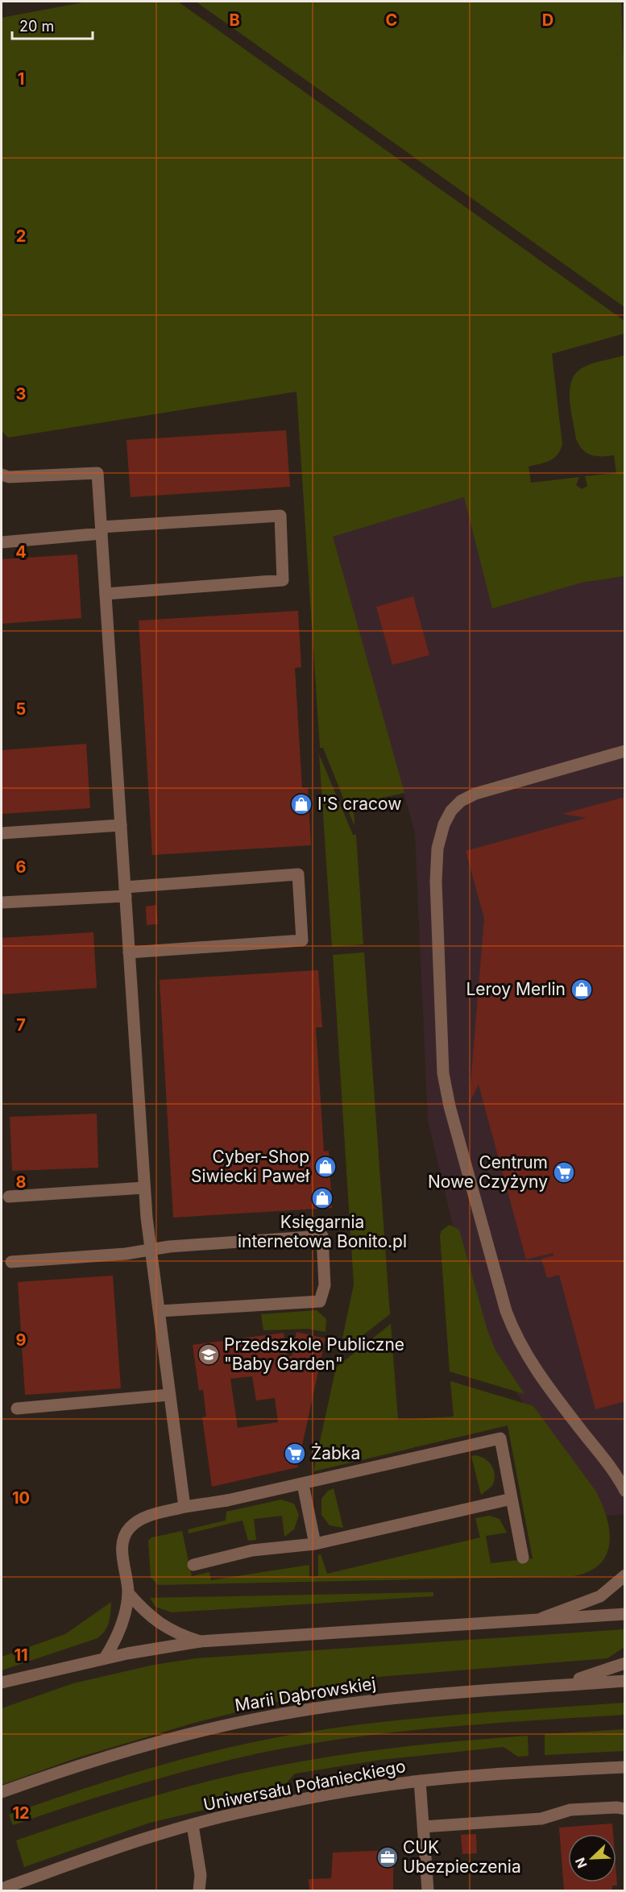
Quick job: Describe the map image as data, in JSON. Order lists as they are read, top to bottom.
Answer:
{
  "streets": {
    "street": ["Marii Dąbrowskiej", "Uniwersału Połanieckiego"]
  },
  "places": {
    "shop": [
      "I'S cracow",
      "Leroy Merlin",
      "Cyber-Shop Siwiecki Paweł",
      "Księgarnia internetowa Bonito.pl"
    ],
    "supermarket": ["Centrum Nowe Czyżyny", "Żabka"],
    "school or university": ["Przedszkole Publiczne \"Baby Garden\""],
    "office": ["CUK Ubezpieczenia"]
  },
  "scale_bar": "20 m",
  "north": "bottom left",
  "grid": {
    "columns": ["B", "C", "D"],
    "rows": [
      "1",
      "2",
      "3",
      "4",
      "5",
      "6",
      "7",
      "8",
      "9",
      "10",
      "11",
      "12"
    ]
  }
}
